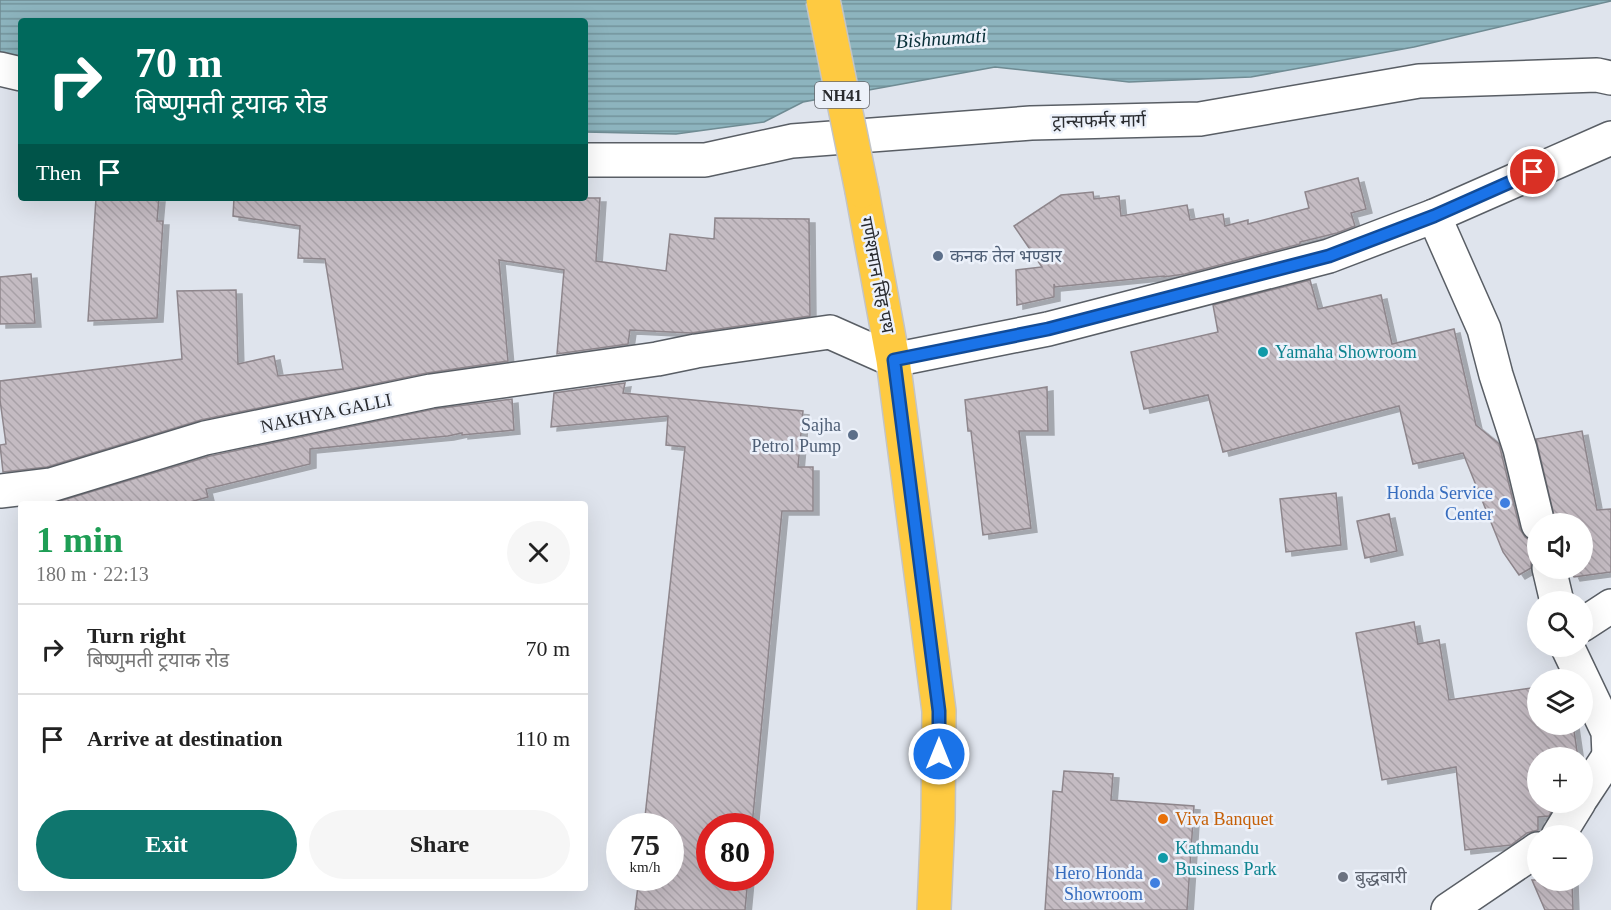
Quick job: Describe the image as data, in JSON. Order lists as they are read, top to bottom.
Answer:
{
  "streets": {
    "highway": ["NH41", "गणेशमान सिंह पथ"],
    "main road": ["ट्रान्सफर्मर मार्ग", "NAKHYA GALLI"]
  },
  "crossings": [
    ["गणेशमान सिंह पथ", "NAKHYA GALLI"]
  ],
  "water": ["Bishnumati"],
  "places": [
    "कनक तेल भण्डार",
    "Yamaha Showroom",
    "Sajha Petrol Pump",
    "Honda Service Center",
    "Viva Banquet",
    "Kathmandu Business Park",
    "बुद्धबारी",
    "Hero Honda Showroom"
  ],
  "page": {
    "turn": ["70 m", "बिष्णुमती ट्रयाक रोड"],
    "then": "Then",
    "heading": ["1 min", "180 m · 22:13"],
    "map_buttons": ["+", "−"],
    "list": [
      {
        "name": "Turn right",
        "note": "बिष्णुमती ट्रयाक रोड",
        "value": "70 m"
      },
      {
        "name": "Arrive at destination",
        "value": "110 m"
      }
    ],
    "buttons": ["Exit", "Share"],
    "speed": "75 km/h",
    "limit": "80"
  }
}
